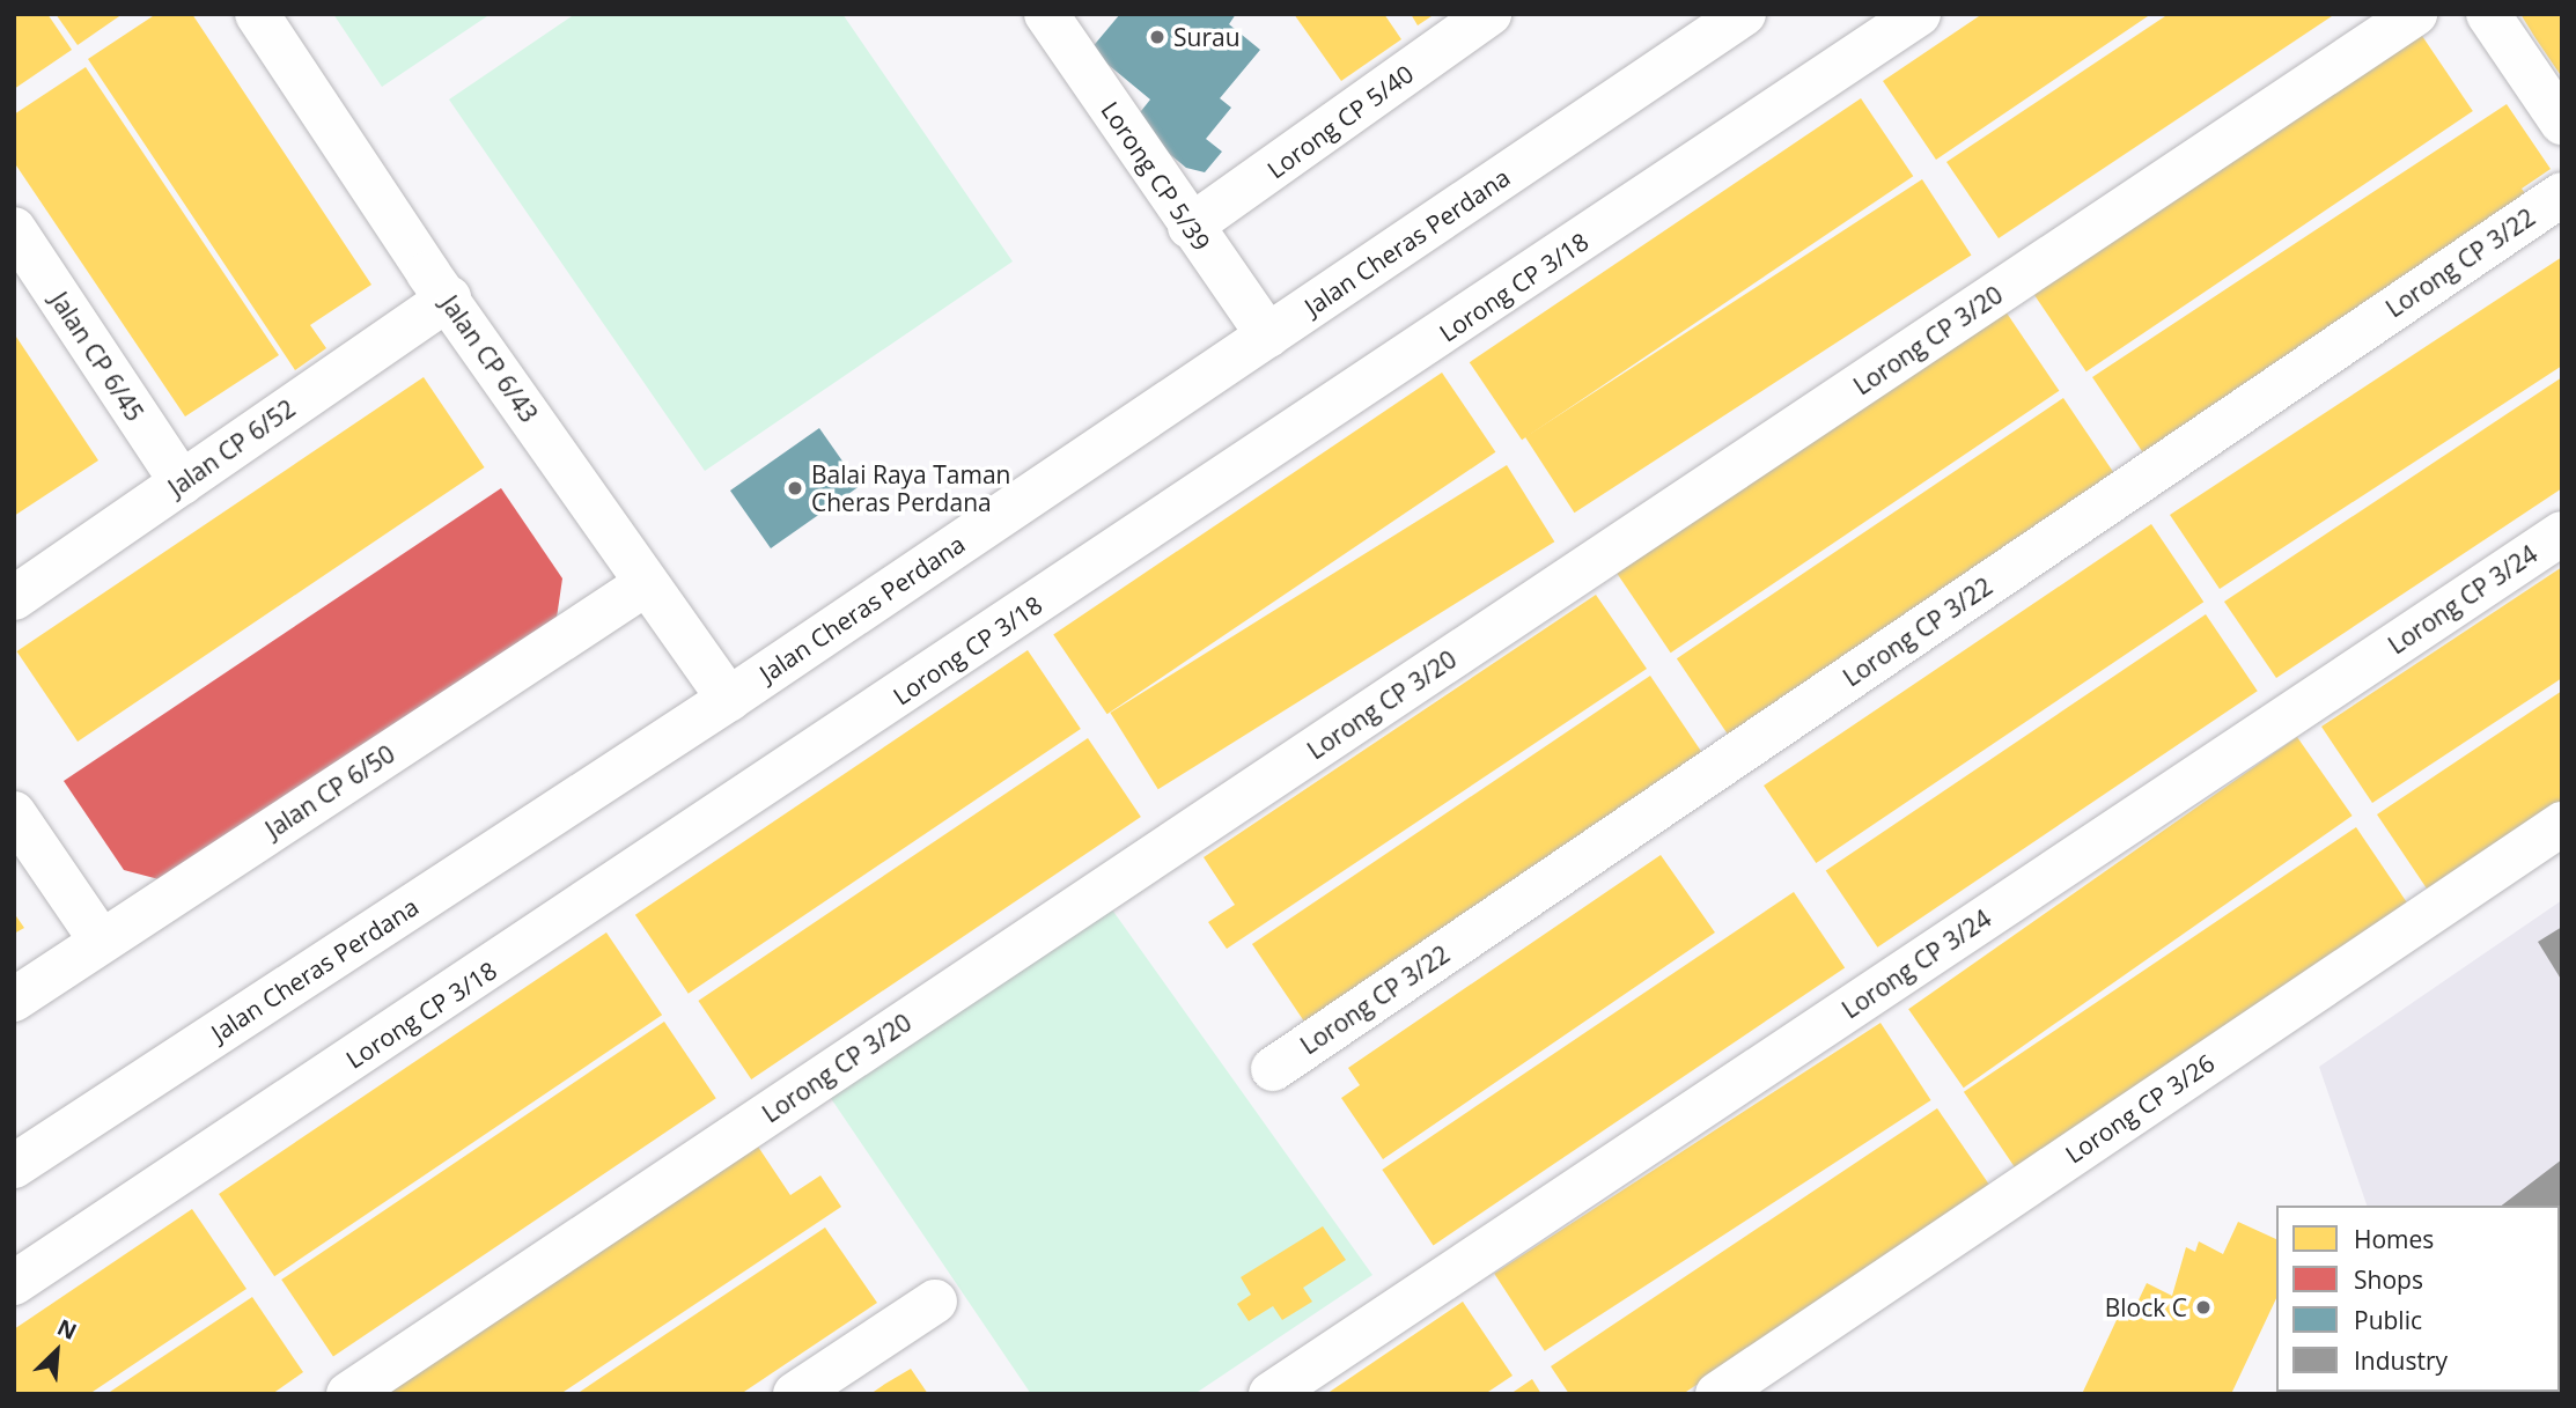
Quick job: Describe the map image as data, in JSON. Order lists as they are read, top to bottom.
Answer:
{
  "streets": {
    "street": [
      "Lorong CP 5/40",
      "Lorong CP 5/39",
      "Jalan Cheras Perdana",
      "Lorong CP 3/22",
      "Lorong CP 3/18",
      "Lorong CP 3/20",
      "Jalan CP 6/45",
      "Jalan CP 6/43",
      "Jalan CP 6/52",
      "Lorong CP 3/24",
      "Jalan CP 6/50",
      "Lorong CP 3/26"
    ]
  },
  "crossings": [
    ["Lorong CP 5/40", "Lorong CP 5/39"],
    ["Lorong CP 5/39", "Jalan Cheras Perdana"],
    ["Jalan Cheras Perdana", "Jalan CP 6/43"],
    ["Jalan CP 6/45", "Jalan CP 6/52"],
    ["Jalan CP 6/43", "Jalan CP 6/52"],
    ["Jalan CP 6/43", "Jalan CP 6/50"]
  ],
  "places": ["Surau", "Balai Raya Taman Cheras Perdana", "Block C"],
  "legend": [
    "Homes",
    "Shops",
    "Public",
    "Industry"
  ],
  "north": "top right"
}
